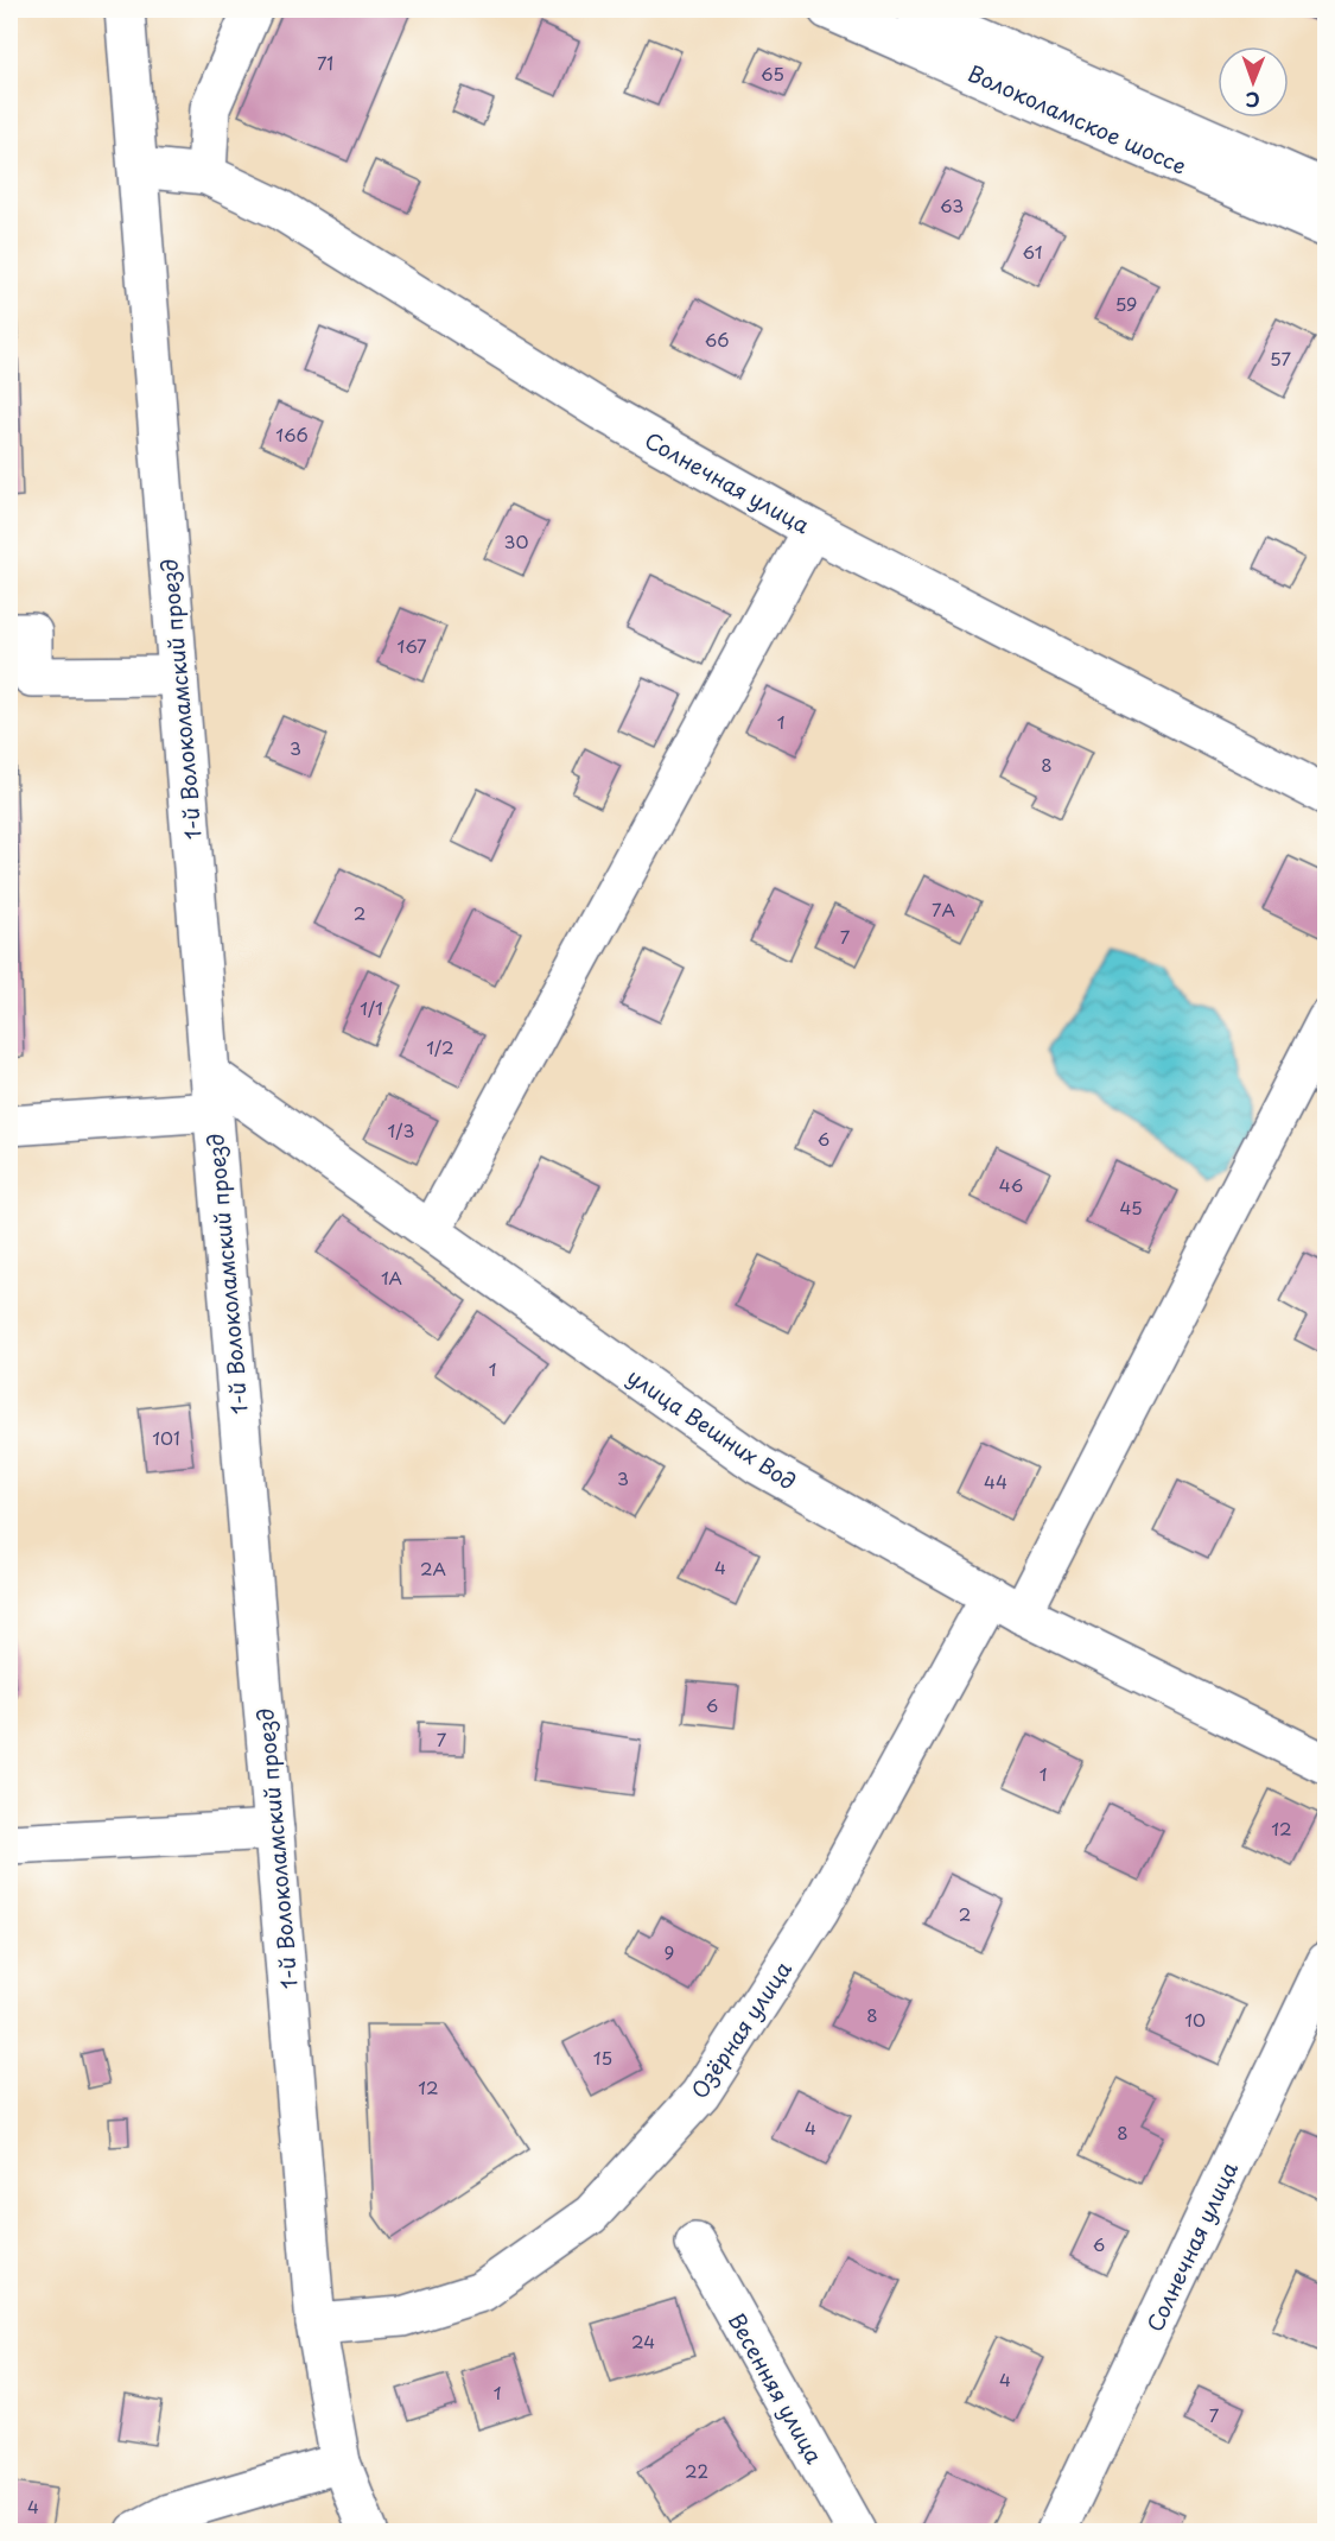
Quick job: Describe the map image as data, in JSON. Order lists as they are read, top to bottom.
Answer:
{
  "streets": {
    "street": [
      "Волоколамское шоссе",
      "Солнечная улица",
      "1-й Волоколамский проезд",
      "улица Вешних Вод",
      "Озёрная улица",
      "Весенняя улица"
    ]
  },
  "crossings": [
    ["Солнечная улица", "1-й Волоколамский проезд"],
    ["1-й Волоколамский проезд", "улица Вешних Вод"],
    ["1-й Волоколамский проезд", "Озёрная улица"],
    ["улица Вешних Вод", "Озёрная улица"]
  ],
  "house_numbers": [
    "71",
    "65",
    "63",
    "61",
    "59",
    "66",
    "57",
    "166",
    "30",
    "167",
    "1",
    "3",
    "8",
    "7А",
    "2",
    "7",
    "1/1",
    "1/2",
    "1/3",
    "6",
    "46",
    "45",
    "1А",
    "1",
    "101",
    "3",
    "44",
    "4",
    "2А",
    "6",
    "7",
    "1",
    "12",
    "2",
    "9",
    "8",
    "10",
    "15",
    "12",
    "4",
    "8",
    "6",
    "24",
    "4",
    "1",
    "7",
    "22",
    "4"
  ],
  "north": "bottom"
}
